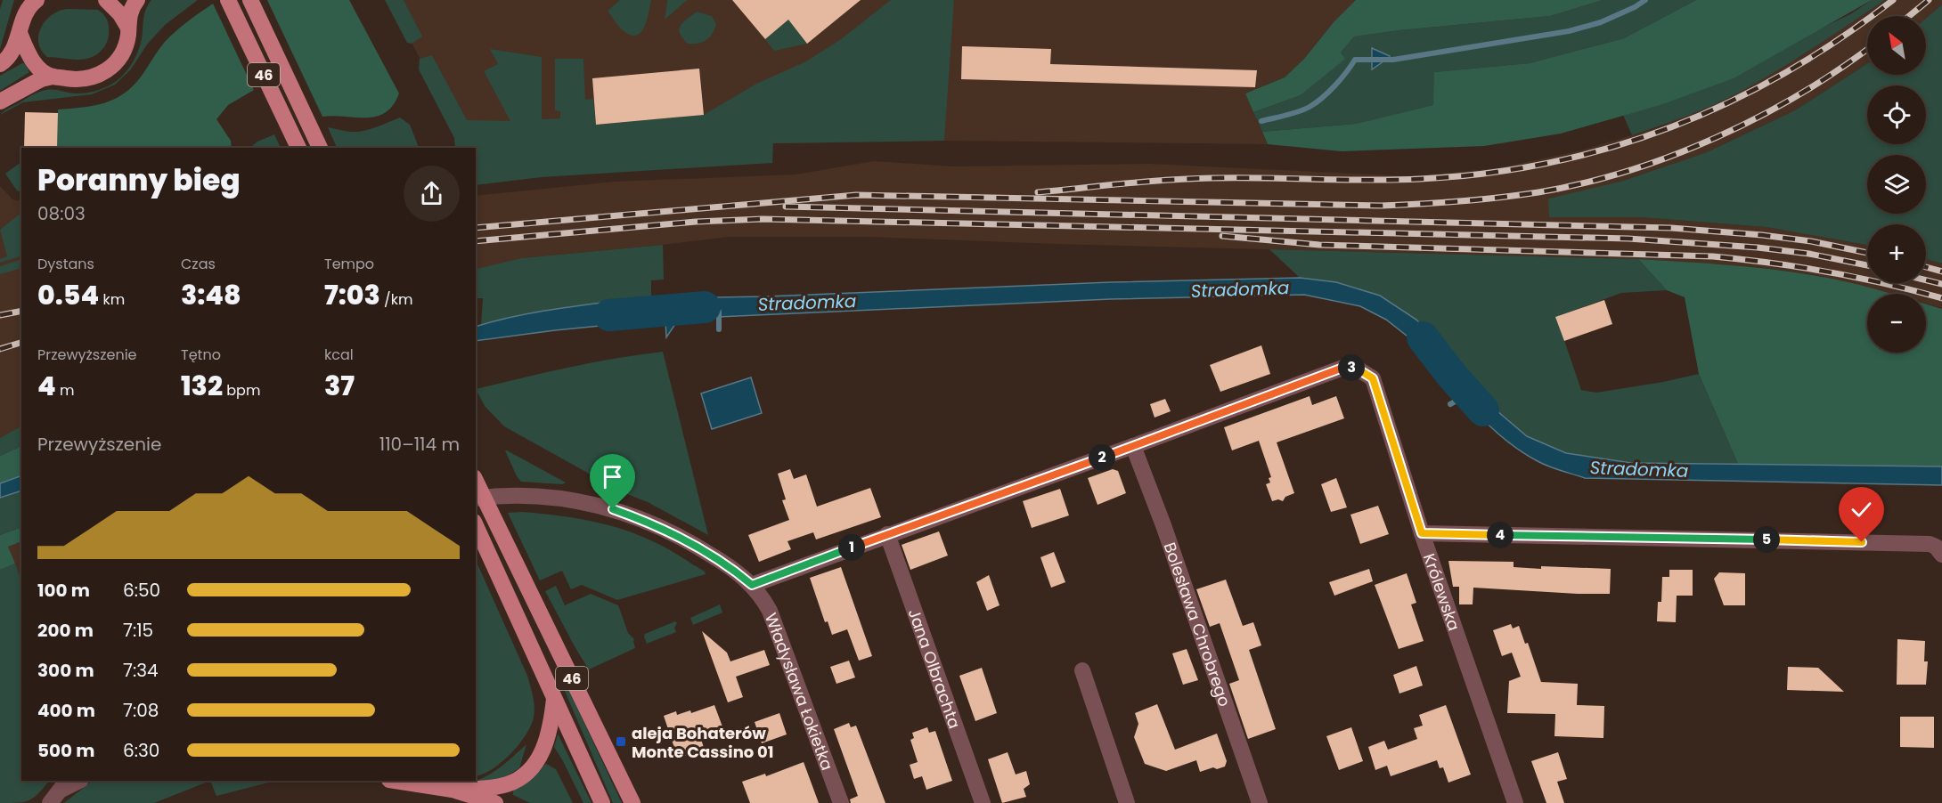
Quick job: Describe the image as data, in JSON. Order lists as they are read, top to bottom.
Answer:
{
  "streets": {
    "main road": ["46"],
    "street": [
      "Królewska",
      "Bolesława Chrobrego",
      "Jana Olbrachta",
      "Władysława Łokietka"
    ]
  },
  "crossings": [
    ["Królewska", "Bolesława Chrobrego"]
  ],
  "water": ["Stradomka"],
  "places": {
    "transit": ["aleja Bohaterów Monte Cassino 01"]
  },
  "north": "top left",
  "page": {
    "map_buttons": ["+", "−"],
    "heading": ["Poranny bieg", "08:03"],
    "stats": [
      ["Dystans", "0.54 km"],
      ["Czas", "3:48"],
      ["Tempo", "7:03 /km"],
      ["Przewyższenie", "4 m"],
      ["Tętno", "132 bpm"],
      ["kcal", "37"]
    ],
    "pins": [
      "3",
      "2",
      "4",
      "5",
      "1"
    ],
    "chart": ["Przewyższenie", "110–114 m"],
    "list": [
      {
        "name": "100 m",
        "note": "6:50"
      },
      {
        "name": "200 m",
        "note": "7:15"
      },
      {
        "name": "300 m",
        "note": "7:34"
      },
      {
        "name": "400 m",
        "note": "7:08"
      },
      {
        "name": "500 m",
        "note": "6:30"
      }
    ]
  }
}
